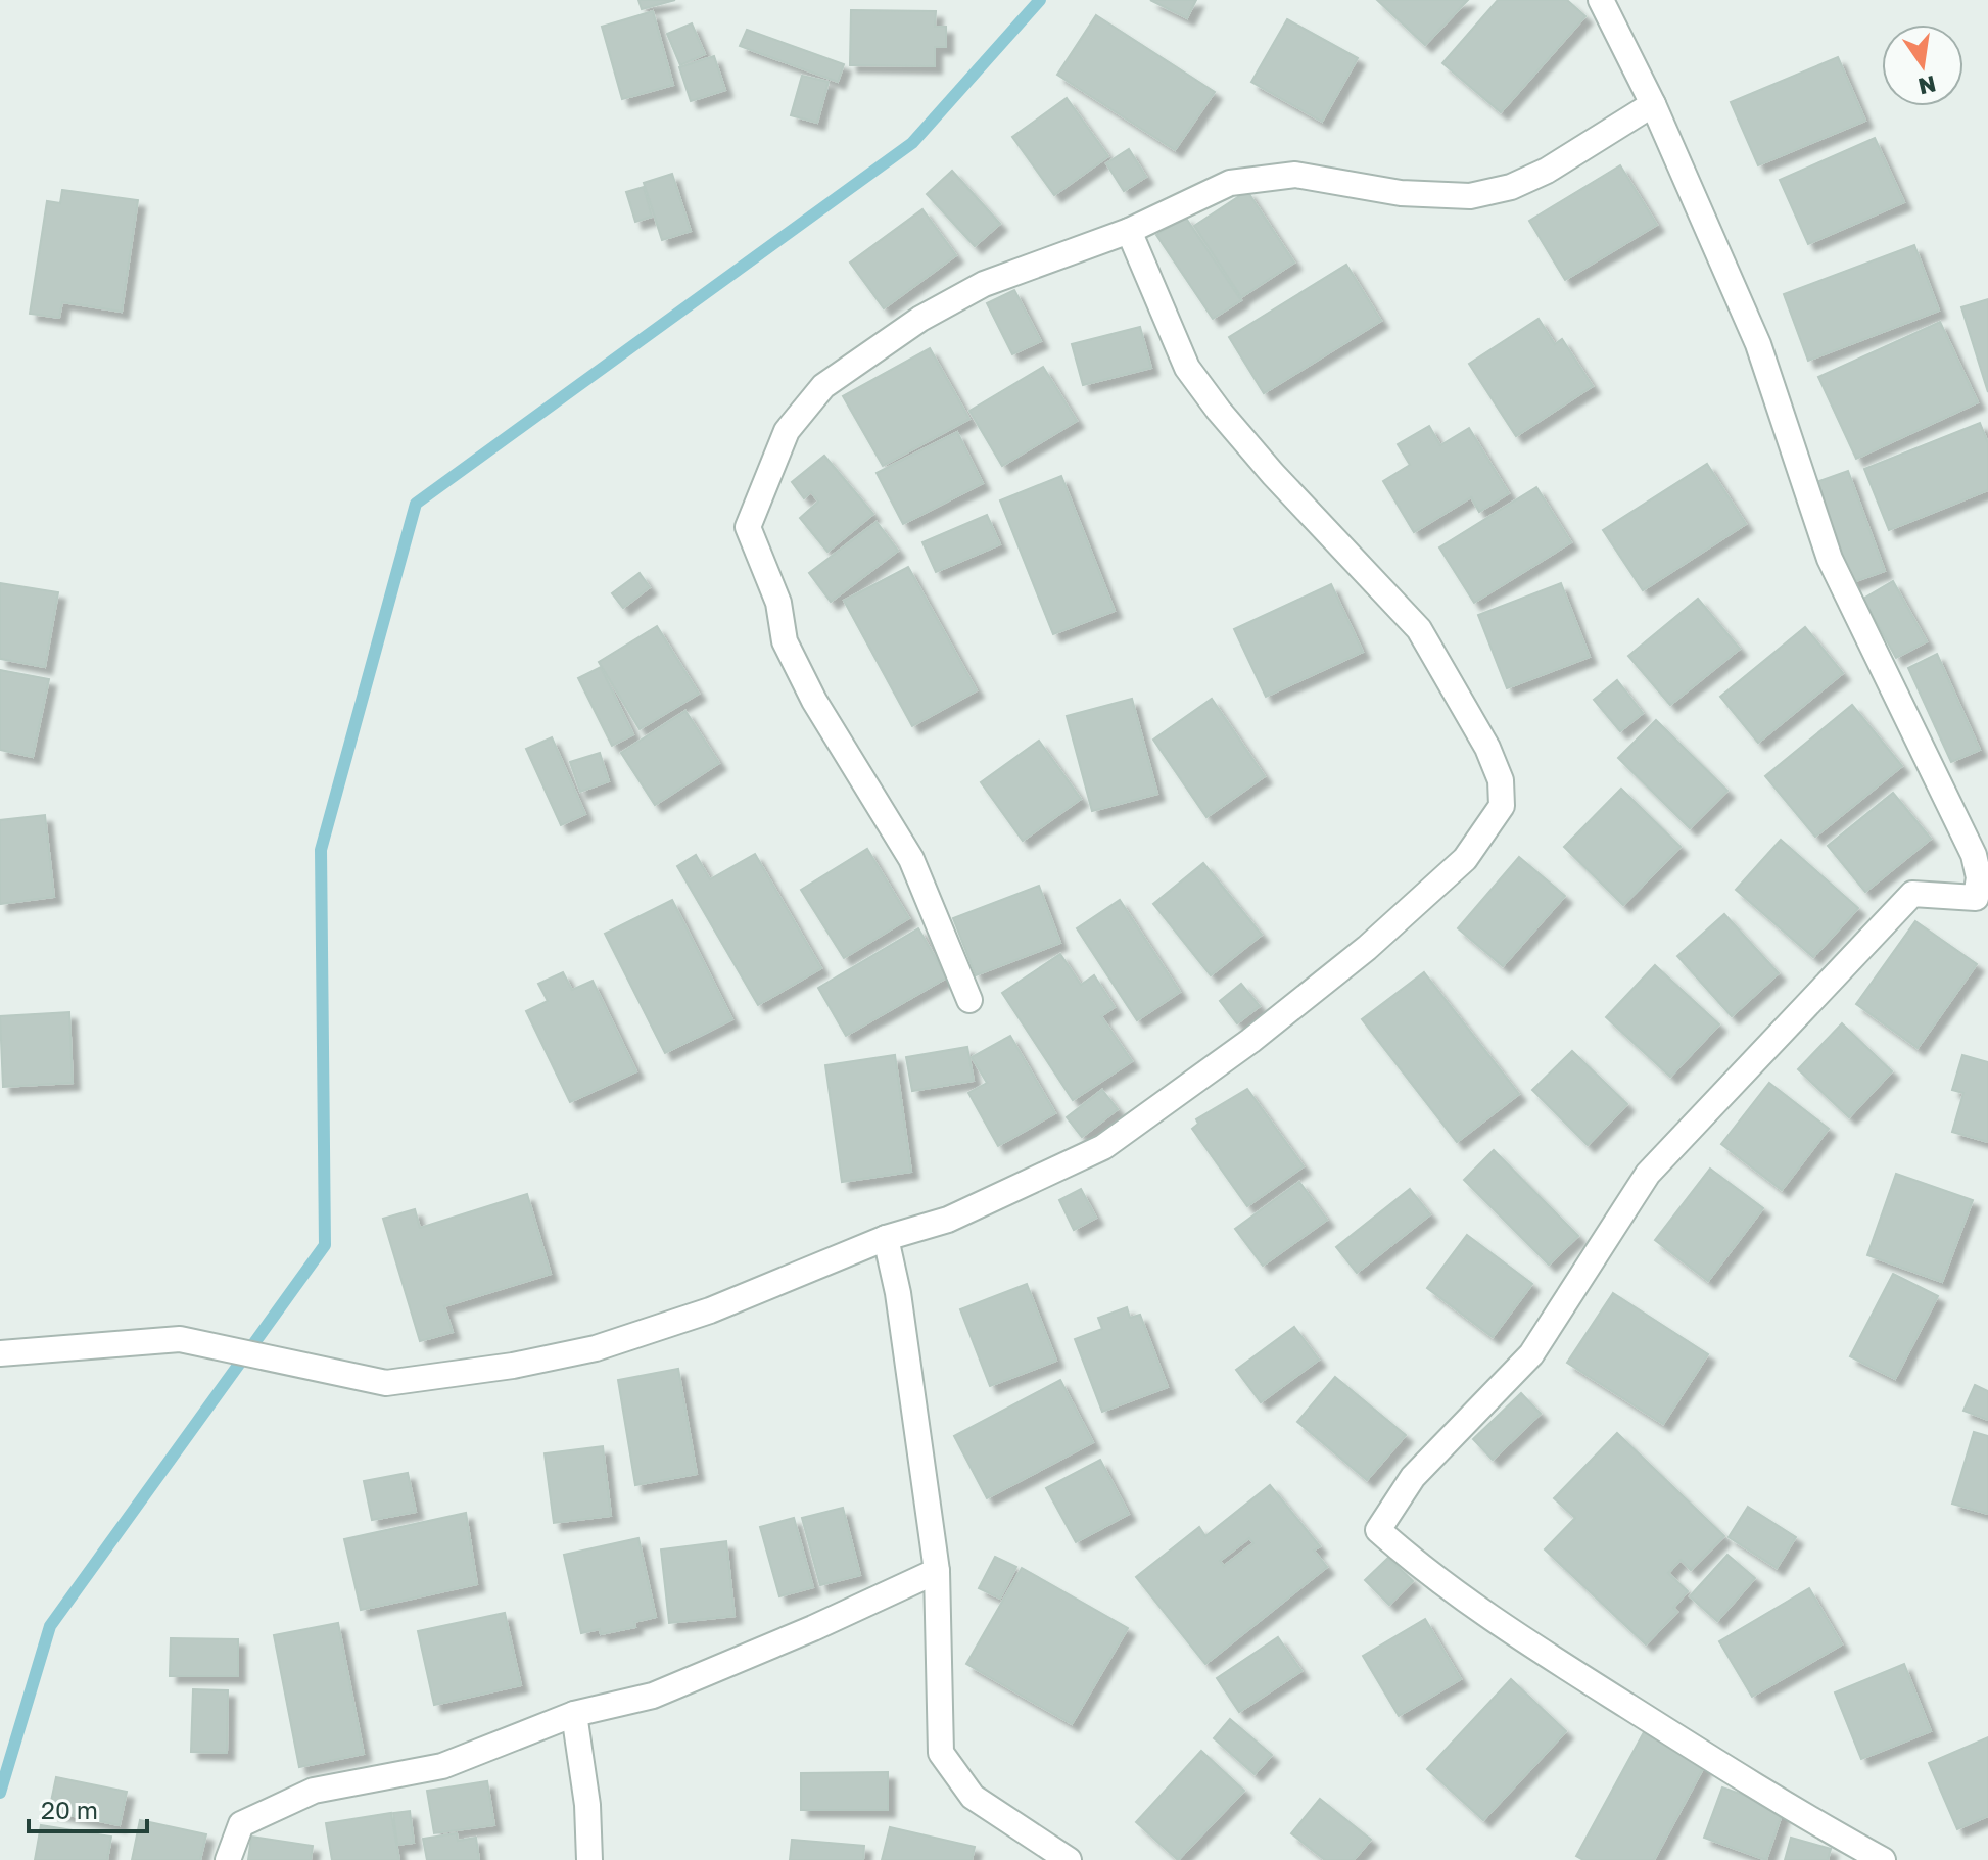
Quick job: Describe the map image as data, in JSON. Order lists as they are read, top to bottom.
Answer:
{
  "scale_bar": "20 m",
  "north": "bottom"
}
